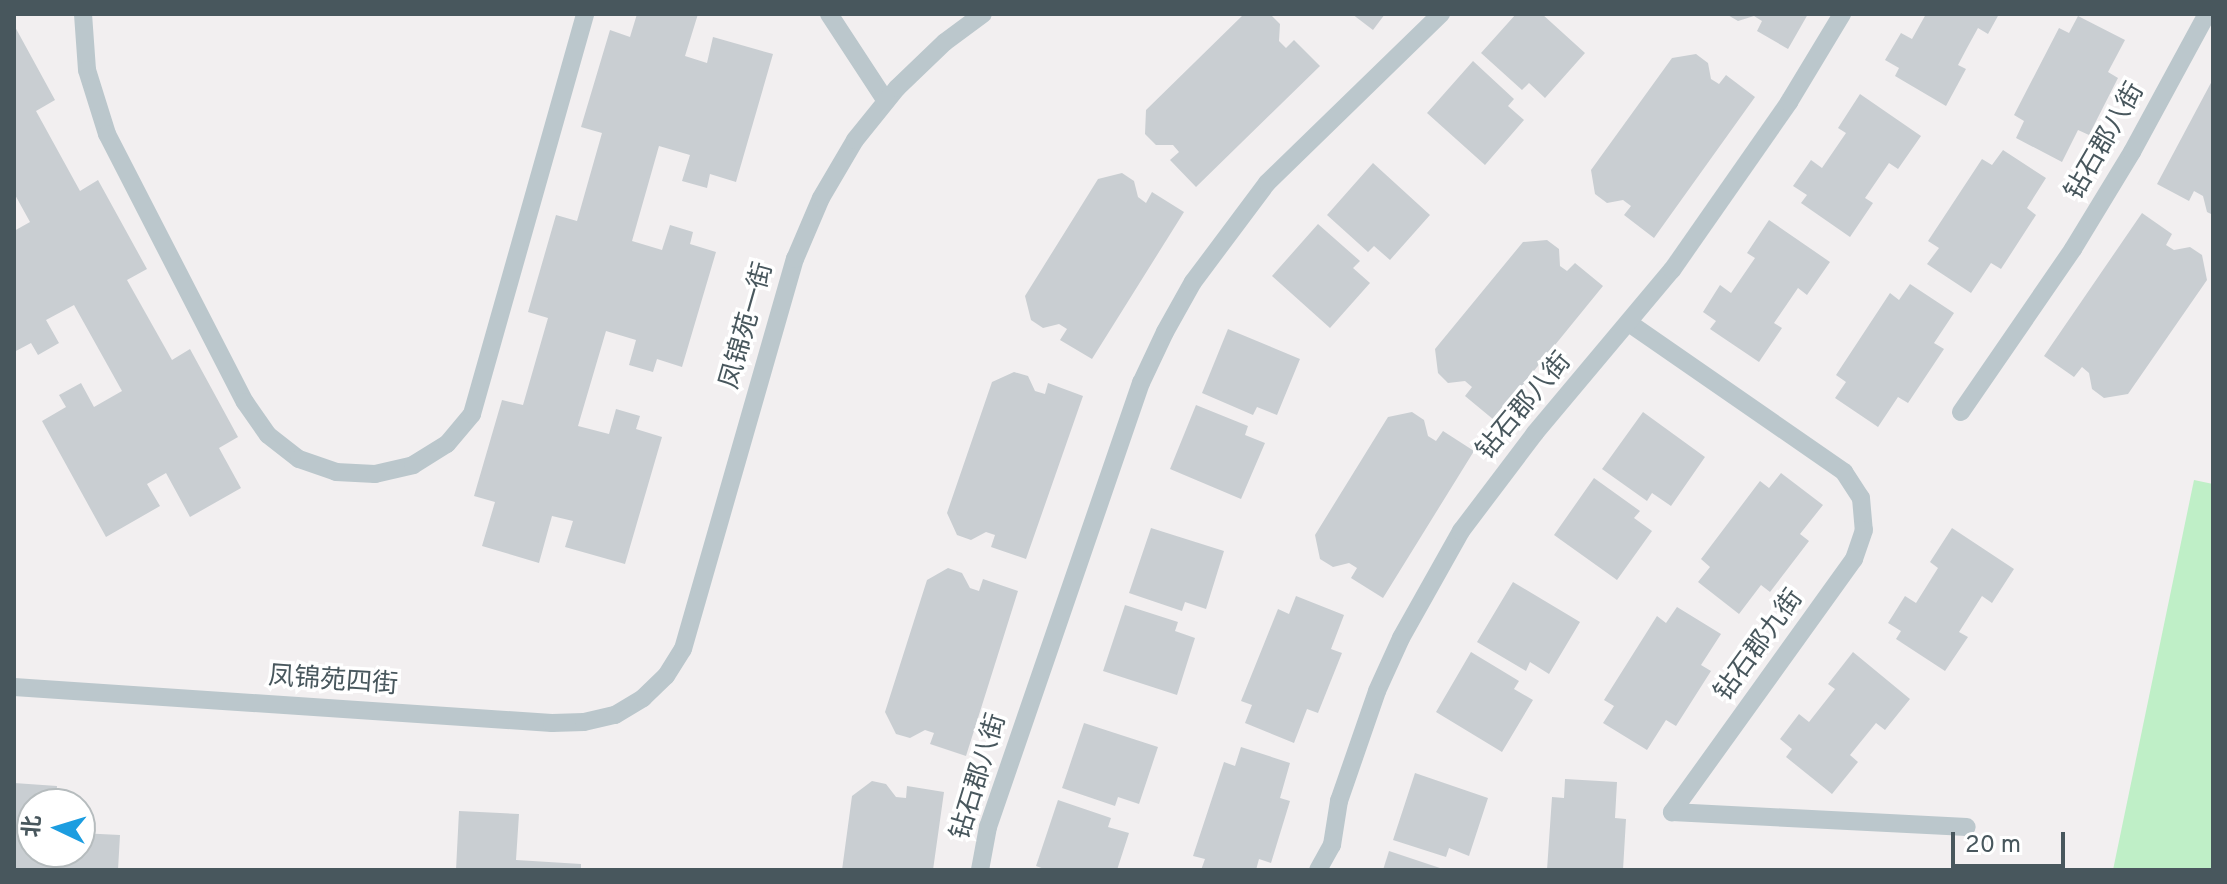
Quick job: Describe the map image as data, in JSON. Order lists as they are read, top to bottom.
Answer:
{
  "streets": {
    "lane": [
      "钻石郡八街",
      "凤锦苑一街",
      "钻石郡九街",
      "凤锦苑四街"
    ]
  },
  "crossings": [
    ["钻石郡八街", "钻石郡九街"],
    ["凤锦苑一街", "凤锦苑四街"]
  ],
  "scale_bar": "20 m",
  "north": "left"
}
